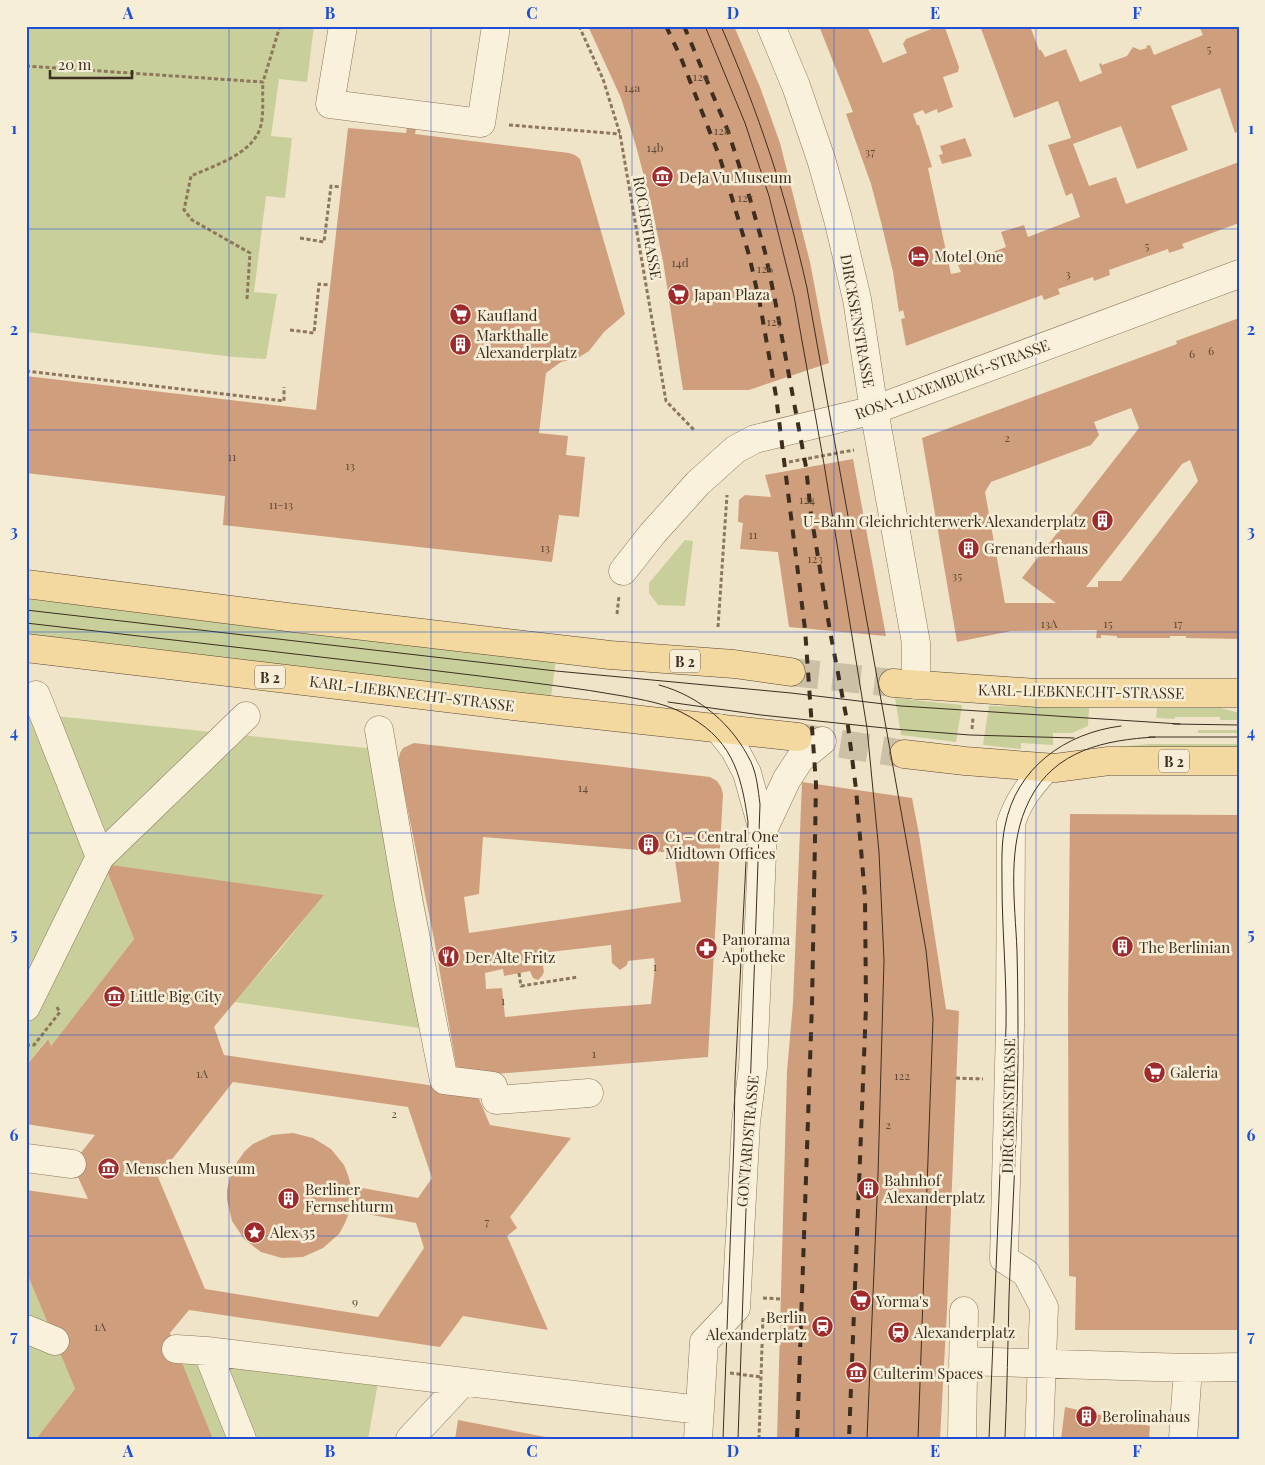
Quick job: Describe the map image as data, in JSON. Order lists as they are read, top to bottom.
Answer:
{
  "streets": {
    "main road": ["B 2", "KARL-LIEBKNECHT-STRASSE"],
    "street": ["DIRCKSENSTRASSE", "ROSA-LUXEMBURG-STRASSE", "GONTARDSTRASSE"],
    "path": ["ROCHSTRASSE"]
  },
  "crossings": [
    ["DIRCKSENSTRASSE", "ROSA-LUXEMBURG-STRASSE"],
    ["DIRCKSENSTRASSE", "B 2"],
    ["DIRCKSENSTRASSE", "KARL-LIEBKNECHT-STRASSE"],
    ["KARL-LIEBKNECHT-STRASSE", "GONTARDSTRASSE"]
  ],
  "places": {
    "museum": [
      "DeJa Vu Museum",
      "Little Big City",
      "Menschen Museum",
      "Culterim Spaces"
    ],
    "hotel": ["Motel One"],
    "supermarket": [
      "Japan Plaza",
      "Kaufland",
      "Galeria",
      "Yorma's"
    ],
    "building": [
      "Markthalle Alexanderplatz",
      "U-Bahn Gleichrichterwerk Alexanderplatz",
      "Grenanderhaus",
      "C1 – Central One Midtown Offices",
      "The Berlinian",
      "Bahnhof Alexanderplatz",
      "Berliner Fernsehturm",
      "Berolinahaus"
    ],
    "pharmacy": ["Panorama Apotheke"],
    "restaurant": ["Der Alte Fritz"],
    "place": ["Alex 35"],
    "station": ["Berlin Alexanderplatz", "Alexanderplatz"]
  },
  "house_numbers": [
    "5",
    "129",
    "14a",
    "128",
    "14b",
    "37",
    "127",
    "5",
    "14d",
    "126",
    "3",
    "125",
    "6",
    "6",
    "2",
    "11",
    "13",
    "124",
    "11-13",
    "11",
    "13",
    "123",
    "35",
    "13A",
    "15",
    "17",
    "14",
    "1",
    "1",
    "1",
    "1A",
    "122",
    "2",
    "2",
    "7",
    "9",
    "1A"
  ],
  "scale_bar": "20 m",
  "grid": {
    "columns": [
      "A",
      "B",
      "C",
      "D",
      "E",
      "F"
    ],
    "rows": [
      "1",
      "2",
      "3",
      "4",
      "5",
      "6",
      "7"
    ]
  }
}
